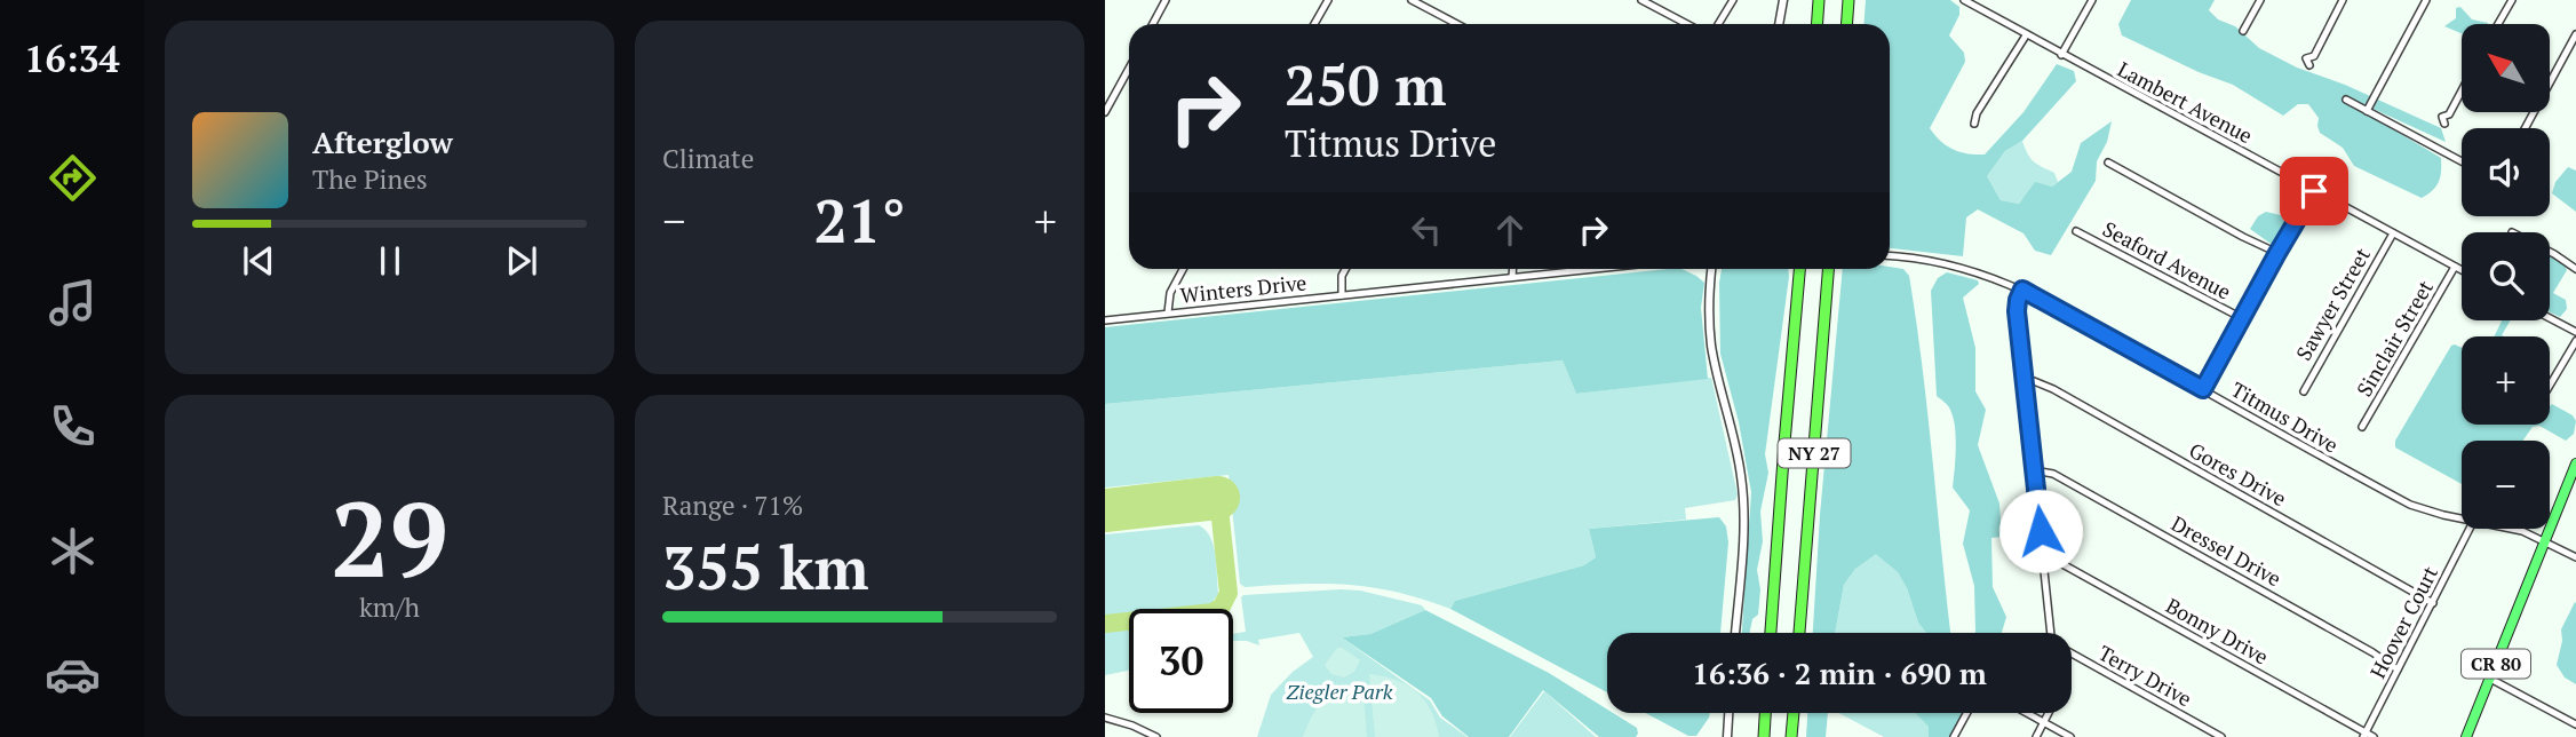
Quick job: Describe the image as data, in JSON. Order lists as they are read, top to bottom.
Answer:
{
  "streets": {
    "highway": ["NY 27"],
    "main road": ["CR 80"],
    "street": [
      "Lambert Avenue",
      "Seaford Avenue",
      "Winters Drive",
      "Sawyer Street",
      "Sinclair Street",
      "Titmus Drive",
      "Gores Drive",
      "Dressel Drive",
      "Hoover Court",
      "Bonny Drive",
      "Terry Drive"
    ]
  },
  "crossings": [
    ["Lambert Avenue", "Sawyer Street"],
    ["Lambert Avenue", "Sinclair Street"],
    ["Titmus Drive", "CR 80"],
    ["Gores Drive", "Hoover Court"],
    ["Dressel Drive", "Hoover Court"],
    ["Hoover Court", "Bonny Drive"]
  ],
  "parks": ["Ziegler Park"],
  "north": "top left",
  "page": {
    "tabs": "16:34",
    "tile": [
      "Climate",
      ["29", "km/h"],
      ["Range · 71%", "355 km"]
    ],
    "map_buttons": ["+", "−"],
    "turn": ["250 m", "Titmus Drive"],
    "song": ["Afterglow", "The Pines"],
    "heat": ["−", "21°", "+"],
    "limit": "30",
    "trip": "16:36 · 2 min · 690 m"
  }
}
